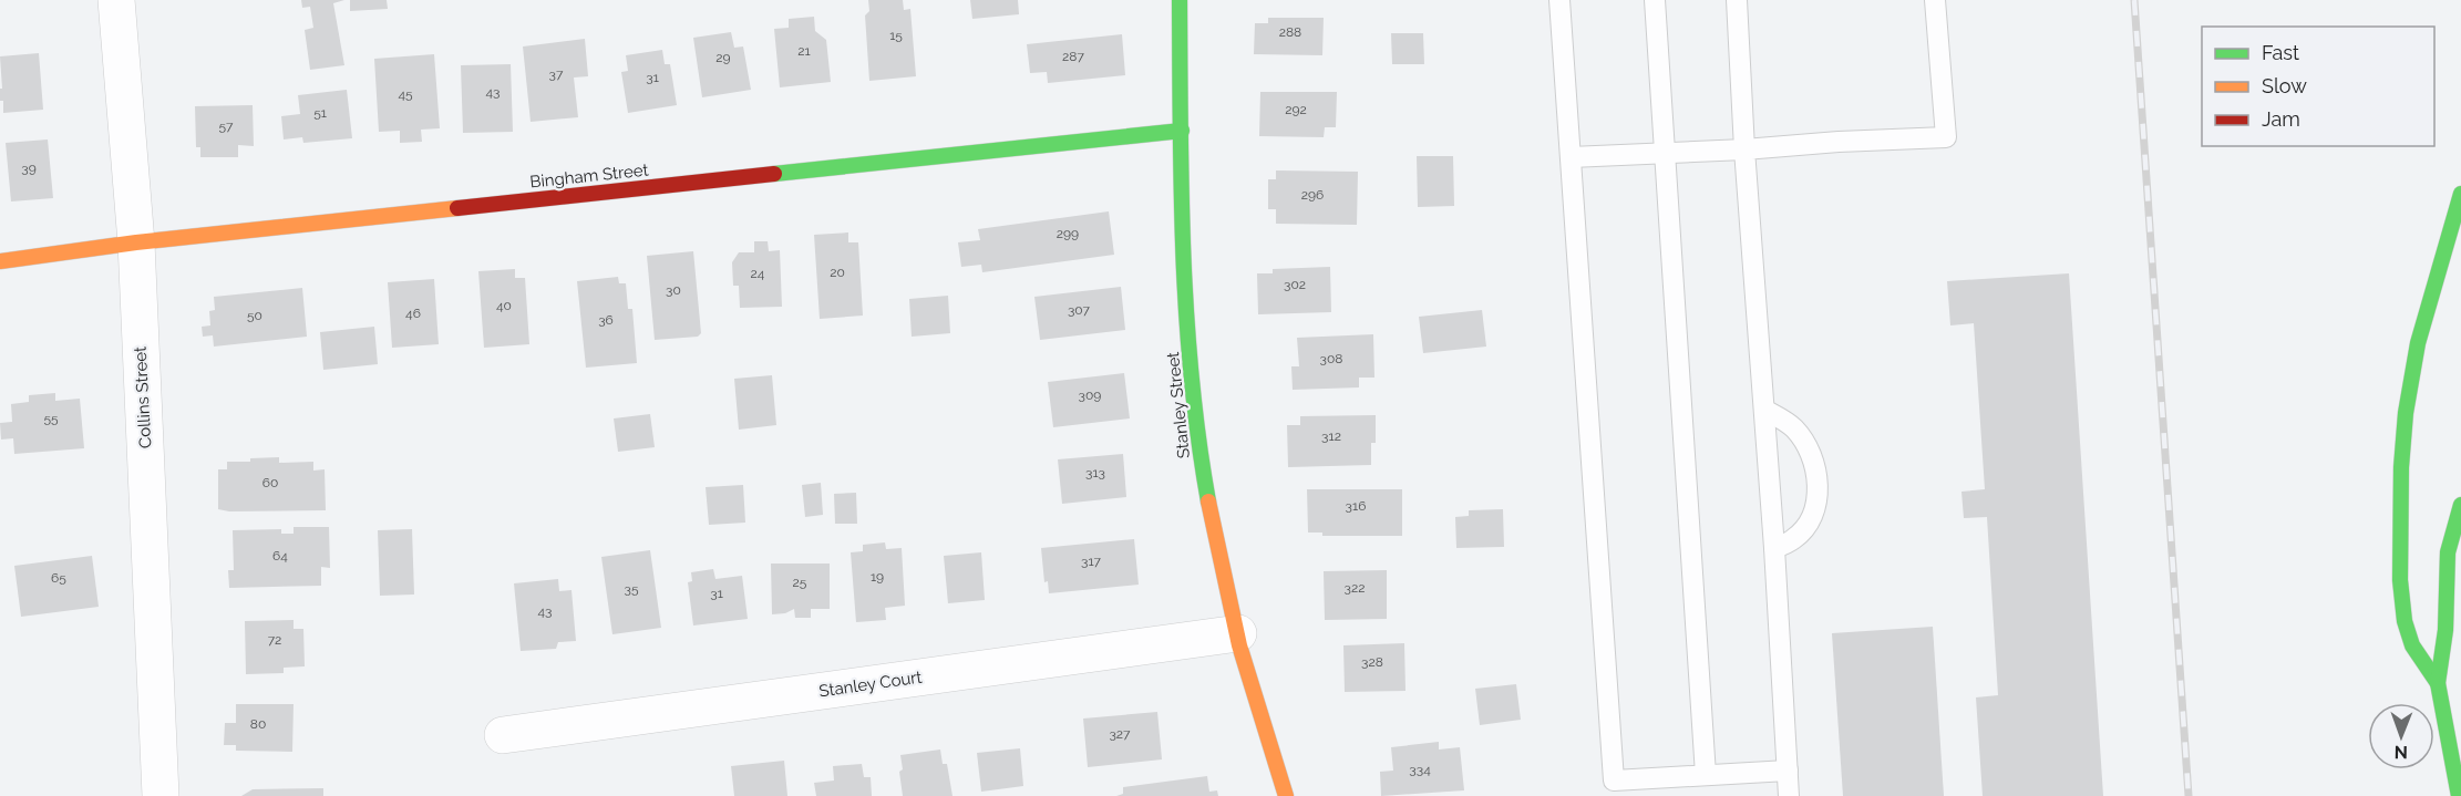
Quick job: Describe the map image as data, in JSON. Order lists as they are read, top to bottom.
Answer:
{
  "streets": {
    "main road": ["Bingham Street", "Stanley Street"],
    "street": ["Collins Street", "Stanley Court"]
  },
  "crossings": [
    ["Bingham Street", "Collins Street"],
    ["Bingham Street", "Stanley Street"],
    ["Stanley Street", "Stanley Court"]
  ],
  "house_numbers": [
    "288",
    "15",
    "21",
    "287",
    "29",
    "37",
    "31",
    "43",
    "45",
    "292",
    "51",
    "57",
    "39",
    "296",
    "299",
    "20",
    "24",
    "302",
    "30",
    "40",
    "307",
    "46",
    "50",
    "36",
    "308",
    "309",
    "55",
    "312",
    "313",
    "60",
    "316",
    "64",
    "317",
    "19",
    "65",
    "25",
    "322",
    "35",
    "31",
    "43",
    "72",
    "328",
    "80",
    "327",
    "334"
  ],
  "legend": ["Fast", "Slow", "Jam"],
  "north": "bottom"
}
